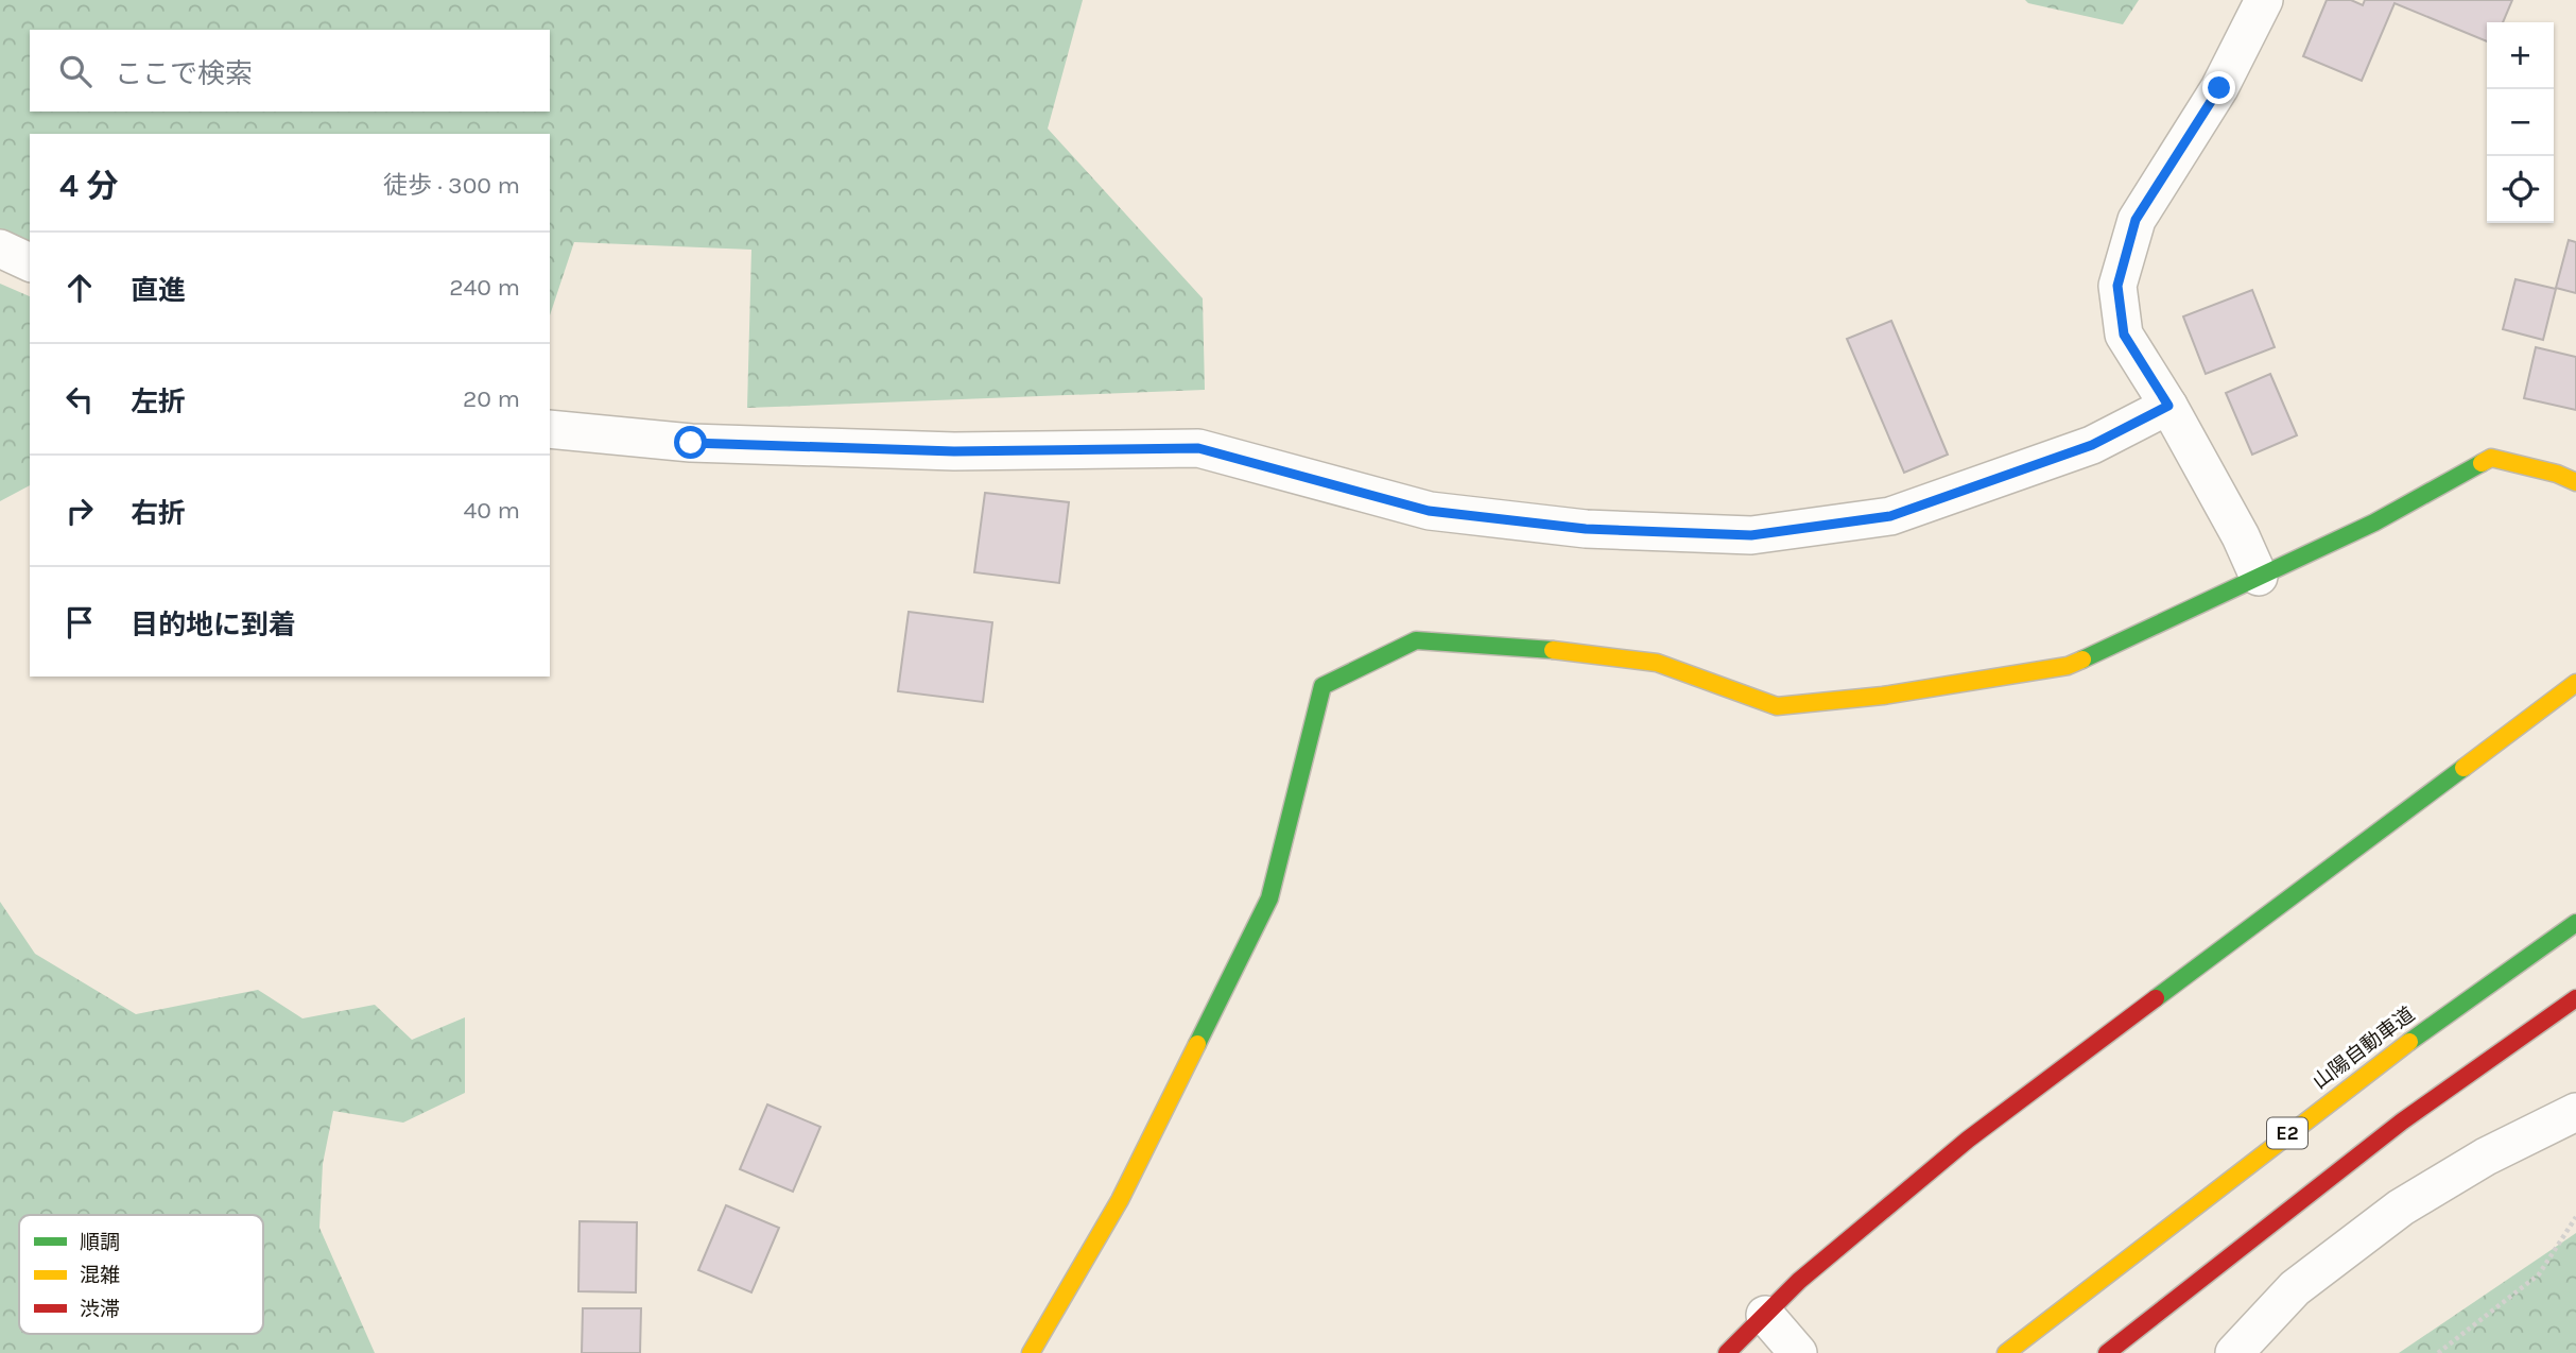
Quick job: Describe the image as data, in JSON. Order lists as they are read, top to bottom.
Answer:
{
  "streets": {
    "main road": ["山陽自動車道", "E2"]
  },
  "legend": ["順調", "混雑", "渋滞"],
  "page": {
    "map_buttons": ["+", "−"],
    "search": "ここで検索",
    "heading": ["4 分", "徒歩 · 300 m"],
    "list": [
      ["直進", "240 m"],
      ["左折", "20 m"],
      ["右折", "40 m"],
      "目的地に到着"
    ]
  }
}
